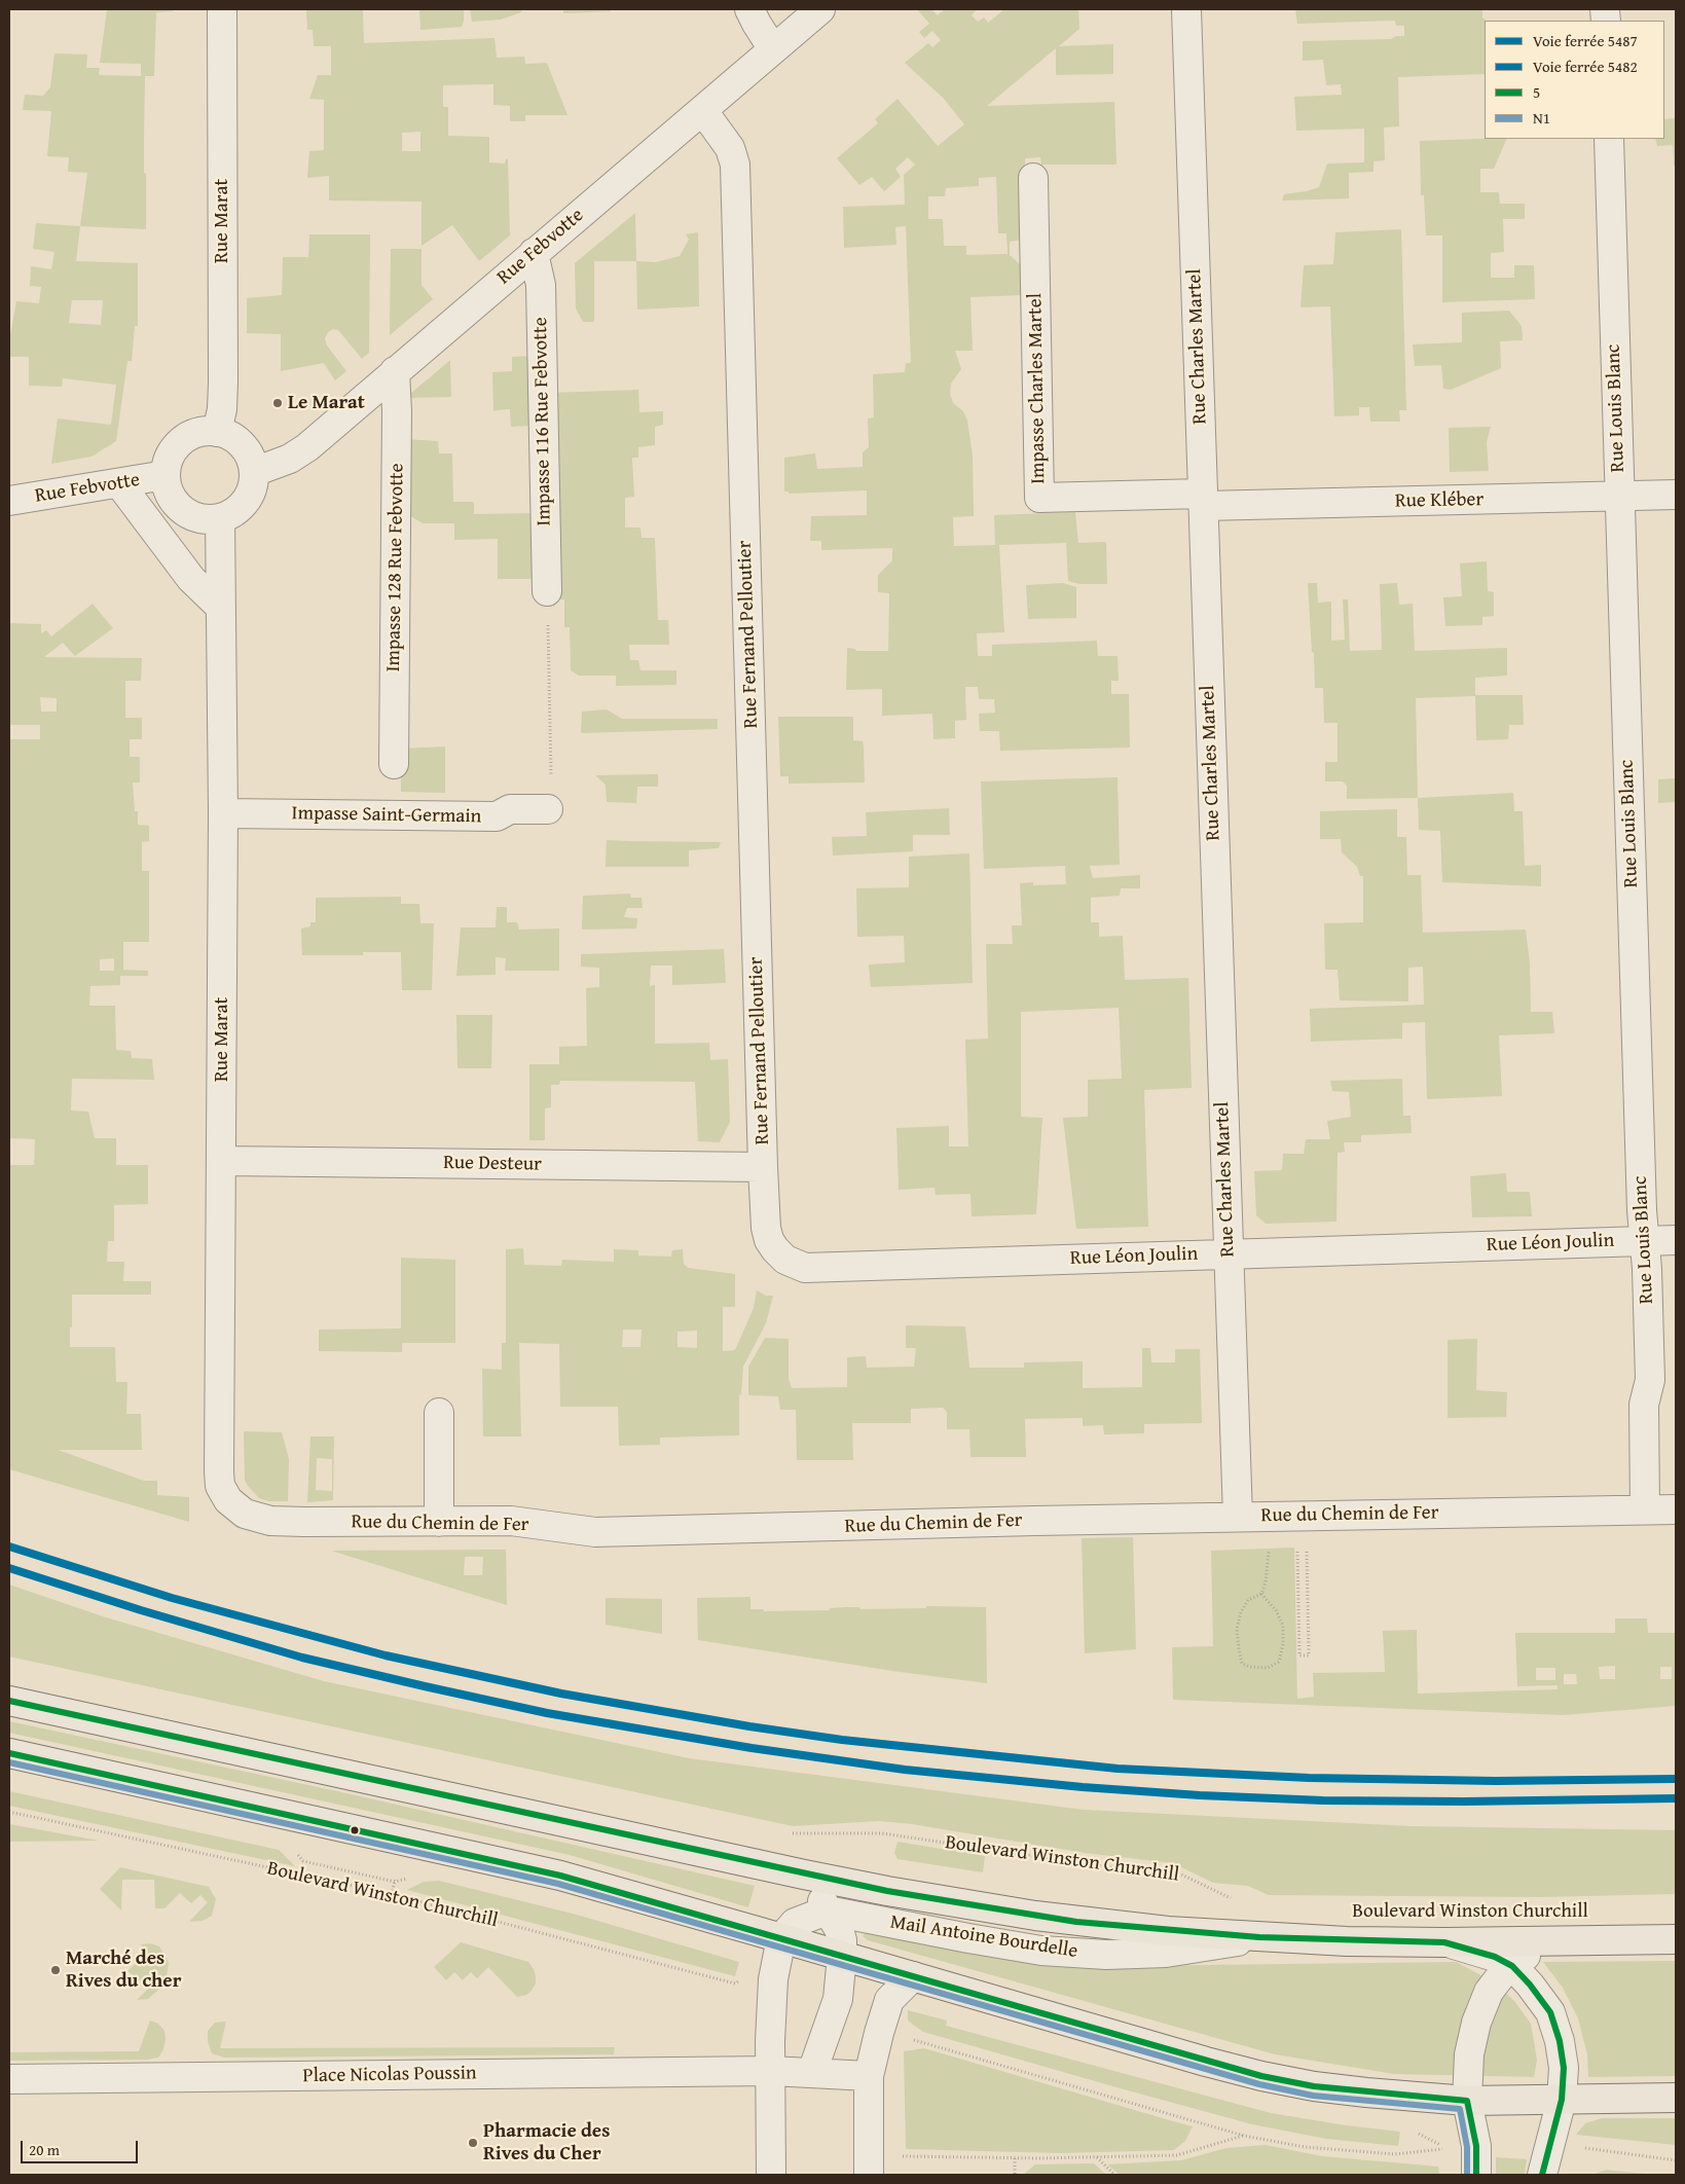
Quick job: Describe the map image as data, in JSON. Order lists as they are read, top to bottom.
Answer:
{
  "streets": {
    "main road": ["Boulevard Winston Churchill"],
    "street": [
      "Rue Marat",
      "Rue Febvotte",
      "Rue Charles Martel",
      "Impasse Charles Martel",
      "Rue Louis Blanc",
      "Impasse 116 Rue Febvotte",
      "Rue Kléber",
      "Impasse 128 Rue Febvotte",
      "Rue Fernand Pelloutier",
      "Impasse Saint-Germain",
      "Rue Desteur",
      "Rue Léon Joulin",
      "Rue du Chemin de Fer",
      "Mail Antoine Bourdelle",
      "Place Nicolas Poussin"
    ]
  },
  "crossings": [
    ["Rue Marat", "Rue Febvotte"],
    ["Rue Marat", "Impasse Saint-Germain"],
    ["Rue Marat", "Rue Desteur"],
    ["Rue Marat", "Rue du Chemin de Fer"],
    ["Rue Febvotte", "Impasse 116 Rue Febvotte"],
    ["Rue Febvotte", "Impasse 128 Rue Febvotte"],
    ["Rue Febvotte", "Rue Fernand Pelloutier"],
    ["Rue Charles Martel", "Impasse Charles Martel"],
    ["Rue Charles Martel", "Rue Kléber"],
    ["Rue Charles Martel", "Rue Léon Joulin"],
    ["Rue Charles Martel", "Rue du Chemin de Fer"],
    ["Impasse Charles Martel", "Rue Kléber"],
    ["Rue Louis Blanc", "Rue Kléber"],
    ["Rue Louis Blanc", "Rue Léon Joulin"],
    ["Rue Louis Blanc", "Rue du Chemin de Fer"],
    ["Rue Fernand Pelloutier", "Rue Desteur"],
    ["Rue Fernand Pelloutier", "Rue Léon Joulin"],
    ["Rue Desteur", "Rue Léon Joulin"],
    ["Boulevard Winston Churchill", "Mail Antoine Bourdelle"]
  ],
  "places": ["Le Marat", "Marché des Rives du cher", "Pharmacie des Rives du Cher"],
  "lines": [
    "rail line 5482",
    "rail line 5487",
    "transit line 5",
    "transit line N1"
  ],
  "legend": [
    "Voie ferrée 5487",
    "Voie ferrée 5482",
    "5",
    "N1"
  ],
  "scale_bar": "20 m"
}
